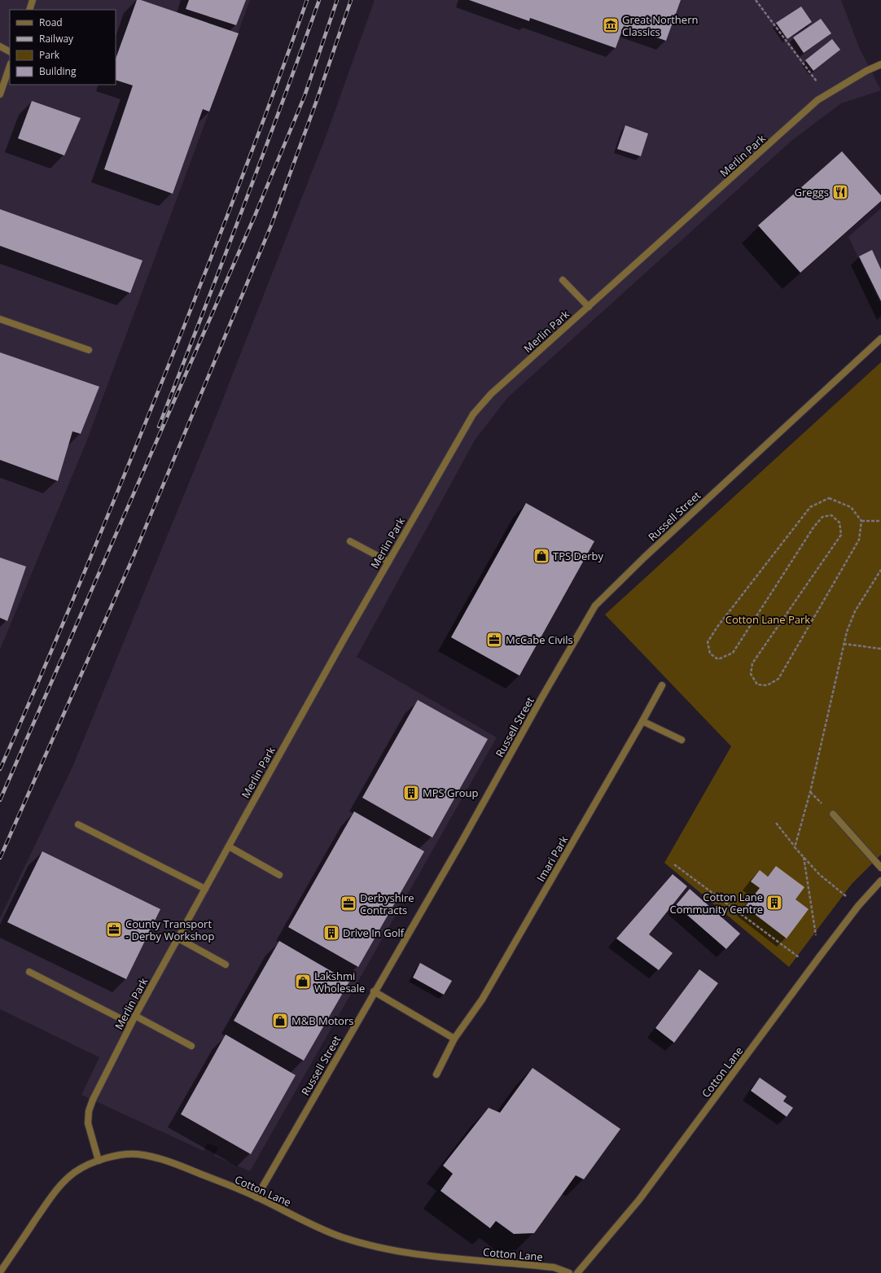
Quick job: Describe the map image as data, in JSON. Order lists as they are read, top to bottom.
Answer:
{
  "streets": {
    "street": [
      "Merlin Park",
      "Russell Street",
      "Imari Park",
      "Cotton Lane"
    ]
  },
  "crossings": [
    ["Merlin Park", "Cotton Lane"],
    ["Russell Street", "Cotton Lane"]
  ],
  "parks": ["Cotton Lane Park"],
  "places": {
    "museum": ["Great Northern Classics"],
    "restaurant": ["Greggs"],
    "shop": ["TPS Derby", "Lakshmi Wholesale", "M&B Motors"],
    "office": ["McCabe Civils", "Derbyshire Contracts", "County Transport - Derby Workshop"],
    "building": ["MPS Group", "Cotton Lane Community Centre", "Drive In Golf"]
  },
  "legend": [
    "Road",
    "Railway",
    "Park",
    "Building"
  ]
}
